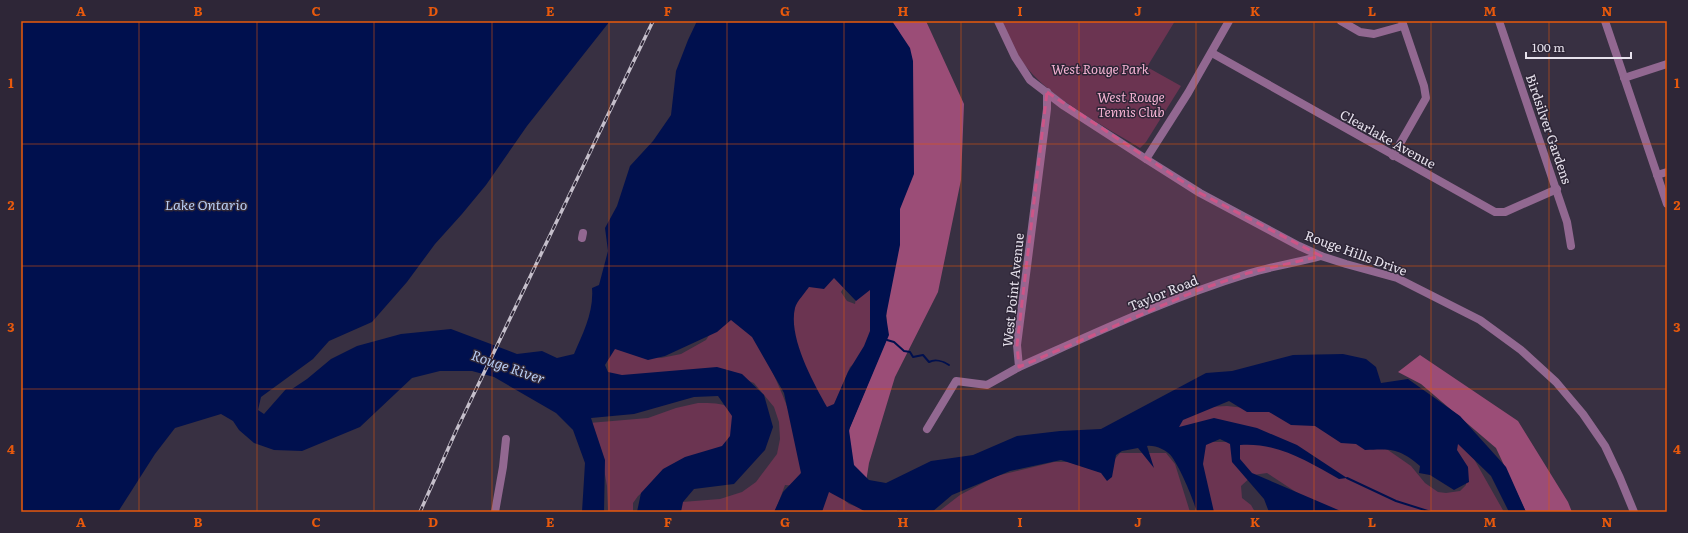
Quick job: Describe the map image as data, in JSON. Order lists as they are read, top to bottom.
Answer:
{
  "streets": {
    "street": [
      "Birdsilver Gardens",
      "Clearlake Avenue",
      "Rouge Hills Drive",
      "West Point Avenue",
      "Taylor Road"
    ]
  },
  "crossings": [
    ["Birdsilver Gardens", "Clearlake Avenue"],
    ["Rouge Hills Drive", "West Point Avenue"],
    ["Rouge Hills Drive", "Taylor Road"],
    ["West Point Avenue", "Taylor Road"]
  ],
  "water": ["Lake Ontario", "Rouge River"],
  "parks": ["West Rouge Park", "West Rouge Tennis Club"],
  "scale_bar": "100 m",
  "grid": {
    "columns": [
      "A",
      "B",
      "C",
      "D",
      "E",
      "F",
      "G",
      "H",
      "I",
      "J",
      "K",
      "L",
      "M",
      "N"
    ],
    "rows": [
      "1",
      "2",
      "3",
      "4"
    ]
  }
}
